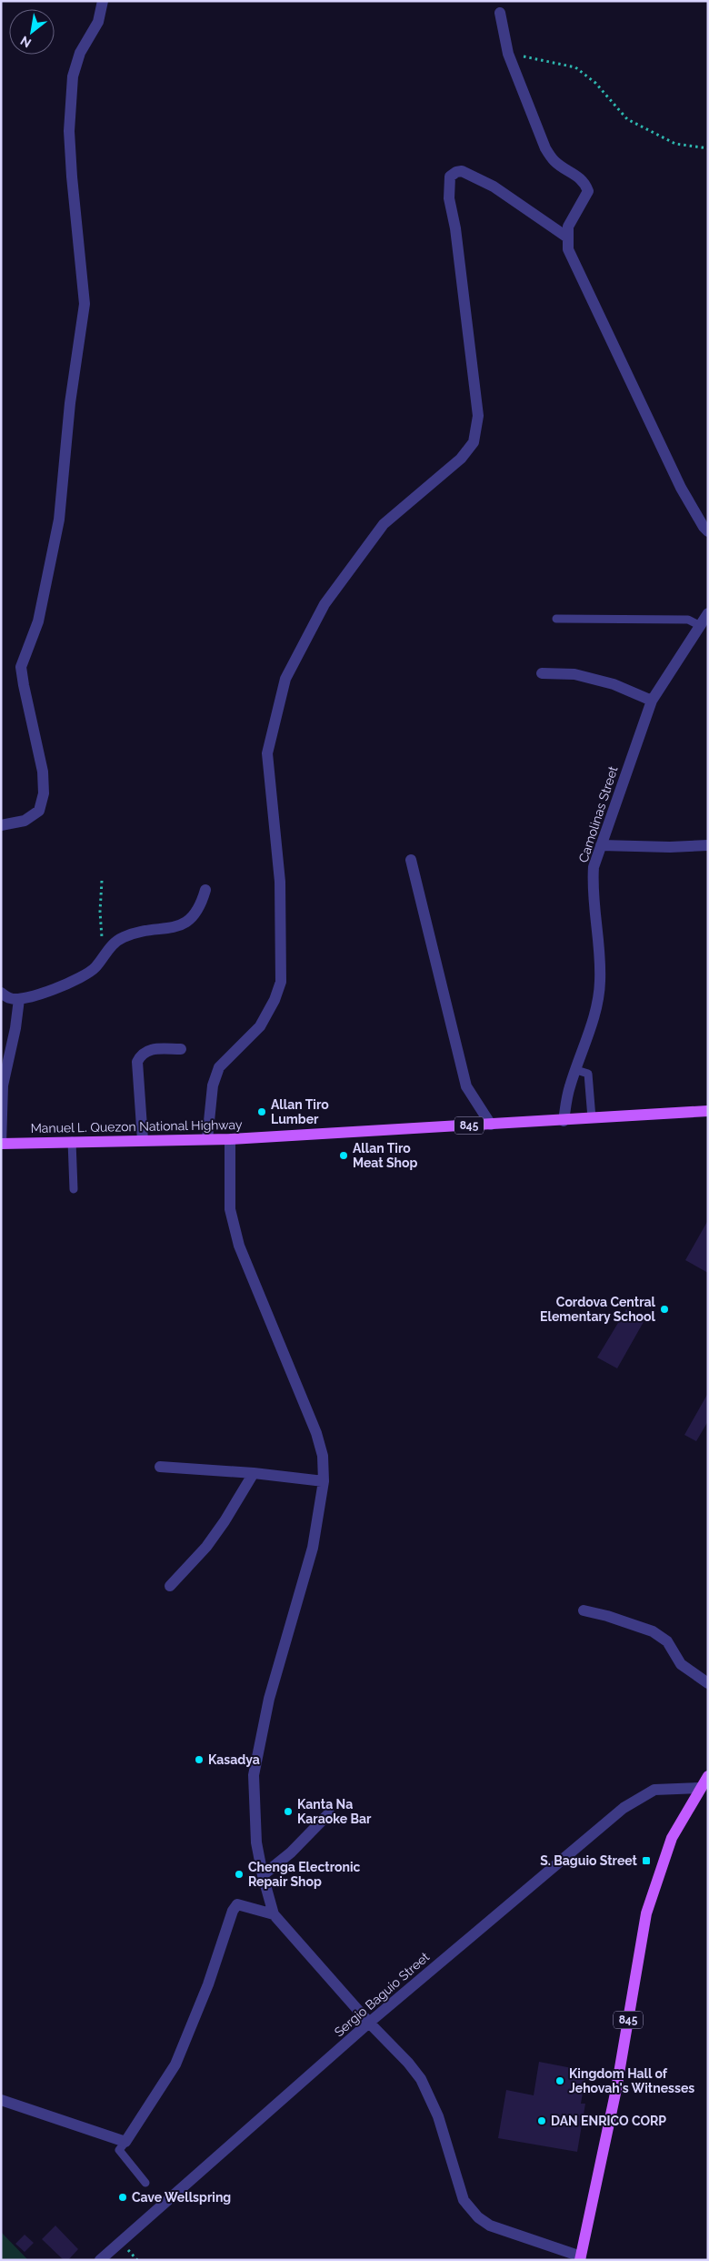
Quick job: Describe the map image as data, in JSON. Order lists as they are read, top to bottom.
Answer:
{
  "streets": {
    "main road": ["845", "Manuel L. Quezon National Highway"],
    "street": ["Camolinas Street", "Sergio Baguio Street"]
  },
  "crossings": [
    ["Camolinas Street", "Manuel L. Quezon National Highway"],
    ["845", "Sergio Baguio Street"]
  ],
  "places": {
    "other": [
      "Allan Tiro Lumber",
      "Allan Tiro Meat Shop",
      "Cordova Central Elementary School",
      "Kasadya",
      "Kanta Na Karaoke Bar",
      "Chenga Electronic Repair Shop",
      "Kingdom Hall of Jehovah's Witnesses",
      "DAN ENRICO CORP",
      "Cave Wellspring"
    ],
    "transit": ["S. Baguio Street"]
  },
  "north": "bottom left"
}
